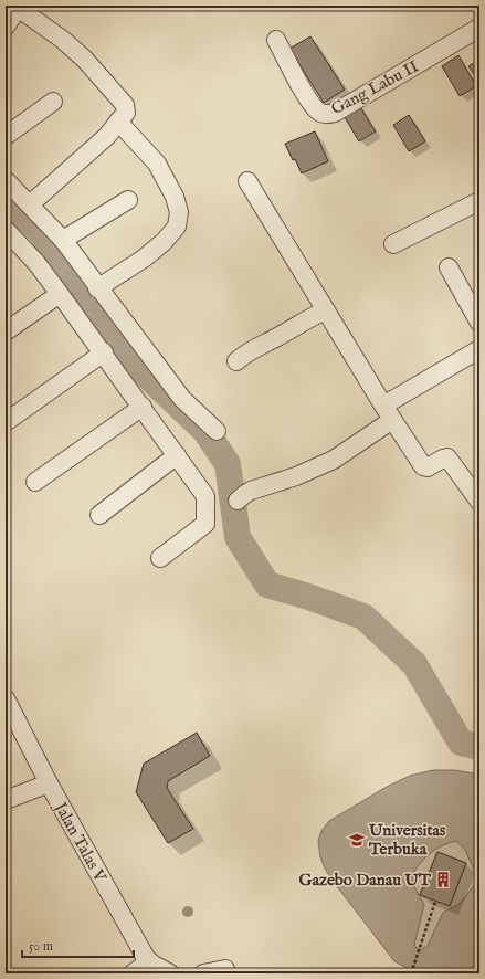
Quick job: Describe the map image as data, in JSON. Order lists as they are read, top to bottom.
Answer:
{
  "streets": {
    "street": ["Gang Labu II", "Jalan Talas V"]
  },
  "places": {
    "school or university": ["Universitas Terbuka"],
    "building": ["Gazebo Danau UT"]
  },
  "scale_bar": "50 m"
}
